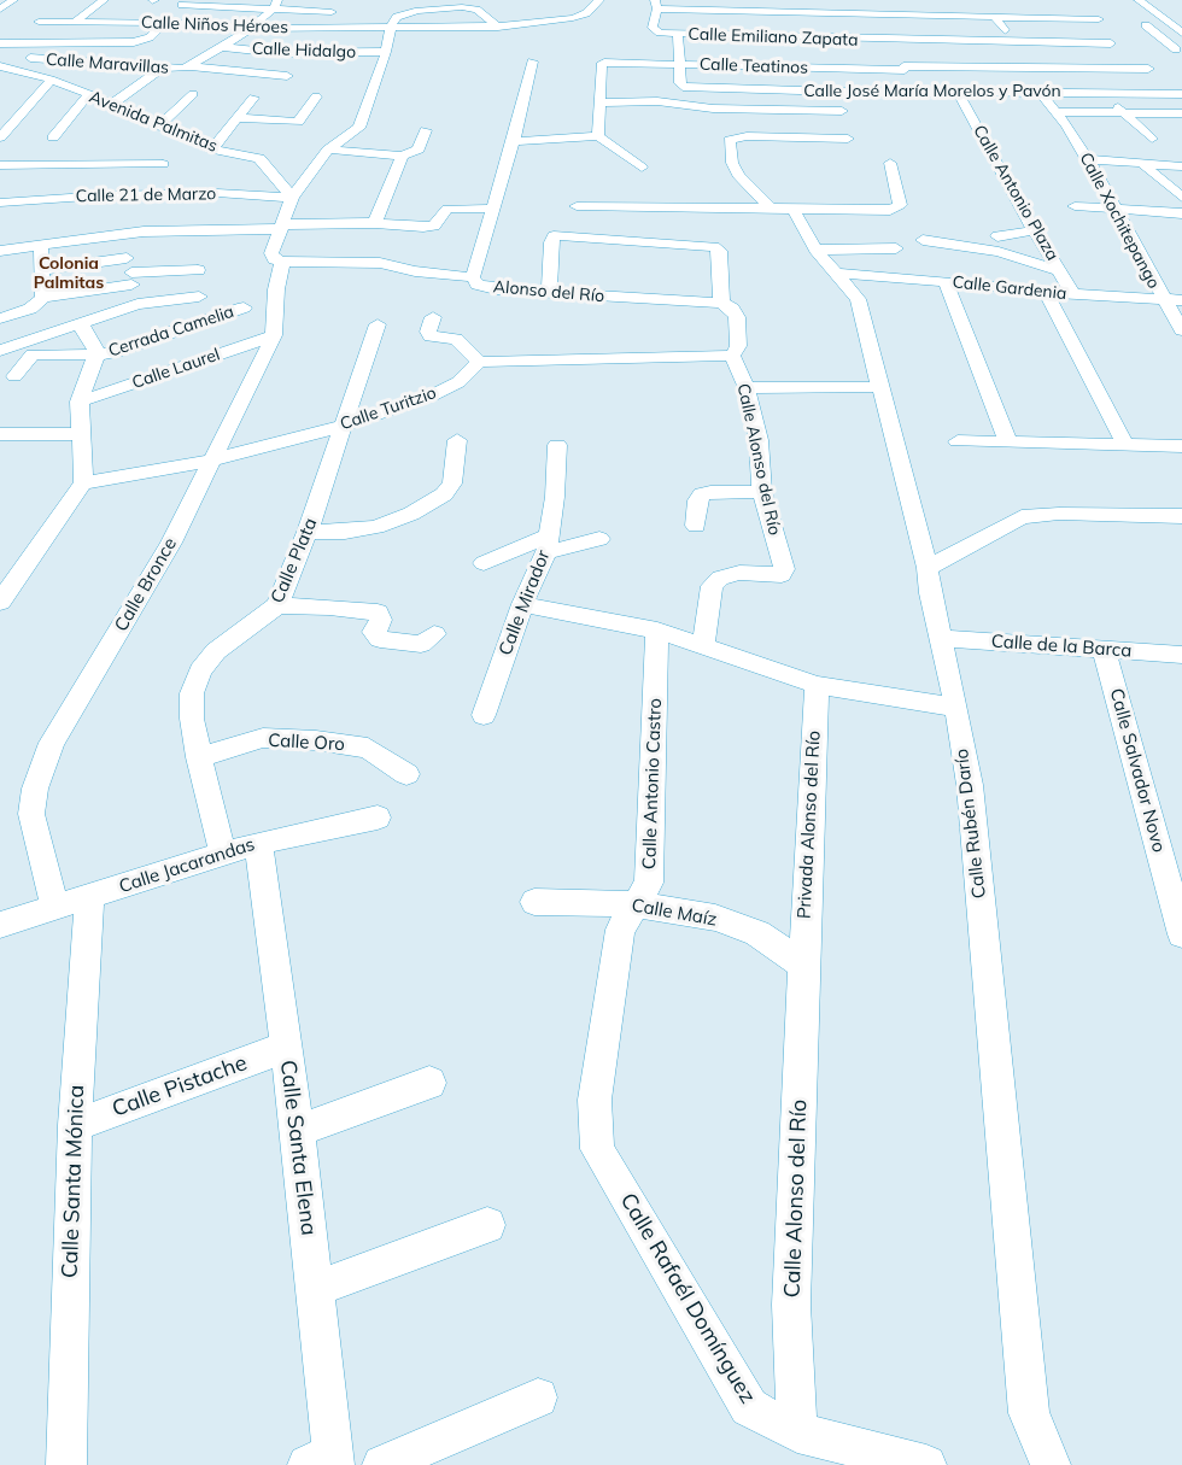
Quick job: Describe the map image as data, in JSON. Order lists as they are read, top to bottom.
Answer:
{
  "streets": {
    "street": [
      "Calle Niños Héroes",
      "Calle Emiliano Zapata",
      "Calle Hidalgo",
      "Calle Maravillas",
      "Calle Teatinos",
      "Calle José María Morelos y Pavón",
      "Avenida Palmitas",
      "Calle Antonio Plaza",
      "Calle 21 de Marzo",
      "Calle Xochitepango",
      "Calle Gardenia",
      "Alonso del Río",
      "Cerrada Camelia",
      "Calle Laurel",
      "Calle Turitzio",
      "Calle Alonso del Río",
      "Calle Plata",
      "Calle Bronce",
      "Calle Mirador",
      "Calle de la Barca",
      "Calle Oro",
      "Calle Salvador Novo",
      "Calle Antonio Castro",
      "Calle Rubén Darío",
      "Privada Alonso del Río",
      "Calle Jacarandas",
      "Calle Maíz",
      "Calle Pistache",
      "Calle Santa Elena",
      "Calle Santa Mónica",
      "Calle Rafaél Domínguez"
    ]
  },
  "crossings": [
    ["Calle Teatinos", "Calle José María Morelos y Pavón"],
    ["Calle Teatinos", "Calle Xochitepango"],
    ["Calle José María Morelos y Pavón", "Calle Antonio Plaza"],
    ["Calle José María Morelos y Pavón", "Calle Xochitepango"],
    ["Avenida Palmitas", "Calle 21 de Marzo"],
    ["Calle Antonio Plaza", "Calle Gardenia"],
    ["Calle Xochitepango", "Calle Gardenia"],
    ["Calle Gardenia", "Calle Rubén Darío"],
    ["Calle Laurel", "Calle Bronce"],
    ["Calle Turitzio", "Calle Plata"],
    ["Calle Turitzio", "Calle Bronce"],
    ["Calle Alonso del Río", "Privada Alonso del Río"],
    ["Calle Alonso del Río", "Calle Maíz"],
    ["Calle Alonso del Río", "Calle Rafaél Domínguez"],
    ["Calle Plata", "Calle Oro"],
    ["Calle Plata", "Calle Jacarandas"],
    ["Calle Bronce", "Calle Jacarandas"],
    ["Calle de la Barca", "Calle Salvador Novo"],
    ["Calle de la Barca", "Calle Rubén Darío"],
    ["Calle Antonio Castro", "Calle Maíz"],
    ["Calle Antonio Castro", "Calle Rafaél Domínguez"],
    ["Privada Alonso del Río", "Calle Maíz"],
    ["Calle Jacarandas", "Calle Santa Elena"],
    ["Calle Jacarandas", "Calle Santa Mónica"],
    ["Calle Pistache", "Calle Santa Elena"],
    ["Calle Pistache", "Calle Santa Mónica"]
  ],
  "districts": ["Colonia Palmitas"]
}
